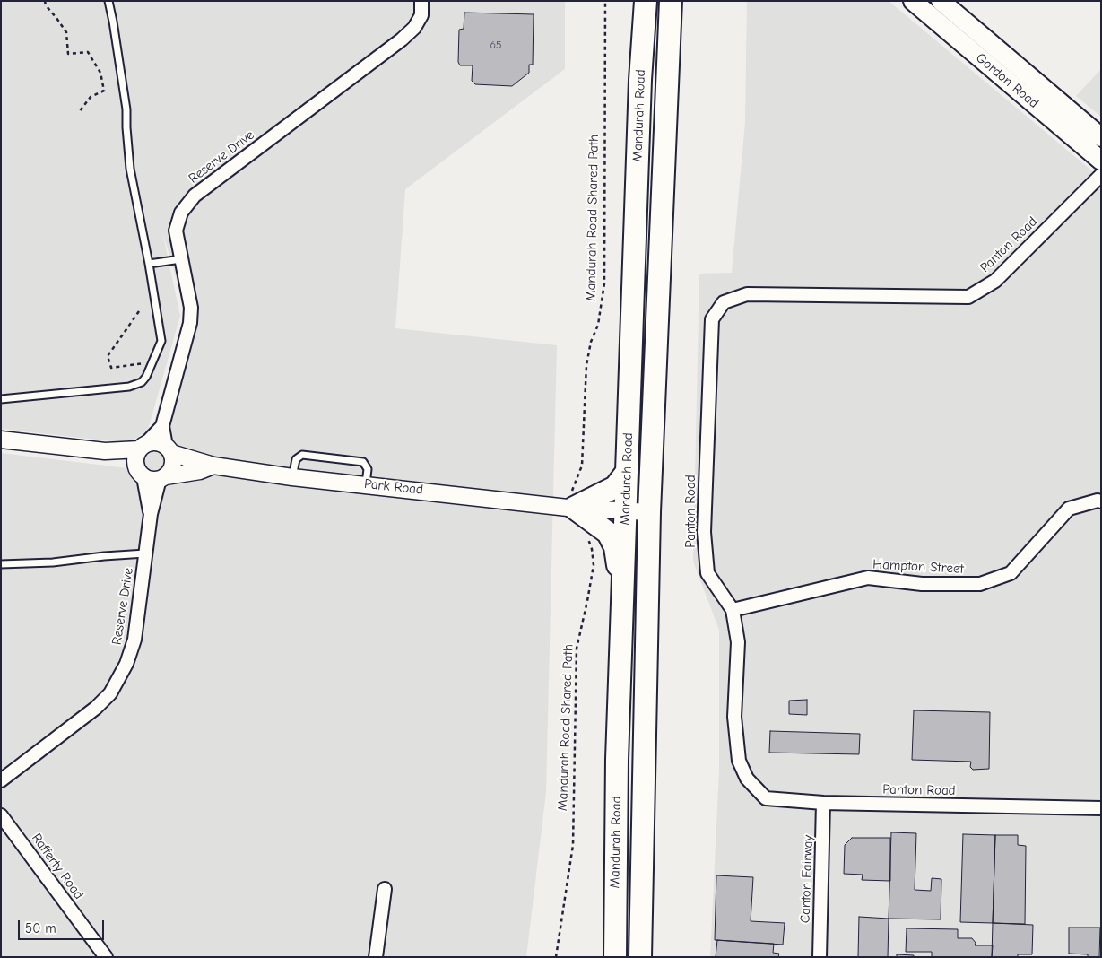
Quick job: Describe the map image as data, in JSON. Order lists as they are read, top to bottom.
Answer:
{
  "streets": {
    "highway": ["Mandurah Road"],
    "main road": ["Gordon Road"],
    "street": [
      "Reserve Drive",
      "Panton Road",
      "Park Road",
      "Hampton Street",
      "Rafferty Road",
      "Canton Fairway"
    ],
    "path": ["Mandurah Road Shared Path"]
  },
  "crossings": [
    ["Mandurah Road", "Park Road"],
    ["Reserve Drive", "Park Road"],
    ["Mandurah Road Shared Path", "Park Road"],
    ["Panton Road", "Hampton Street"],
    ["Panton Road", "Canton Fairway"]
  ],
  "house_numbers": ["65"],
  "scale_bar": "50 m"
}
